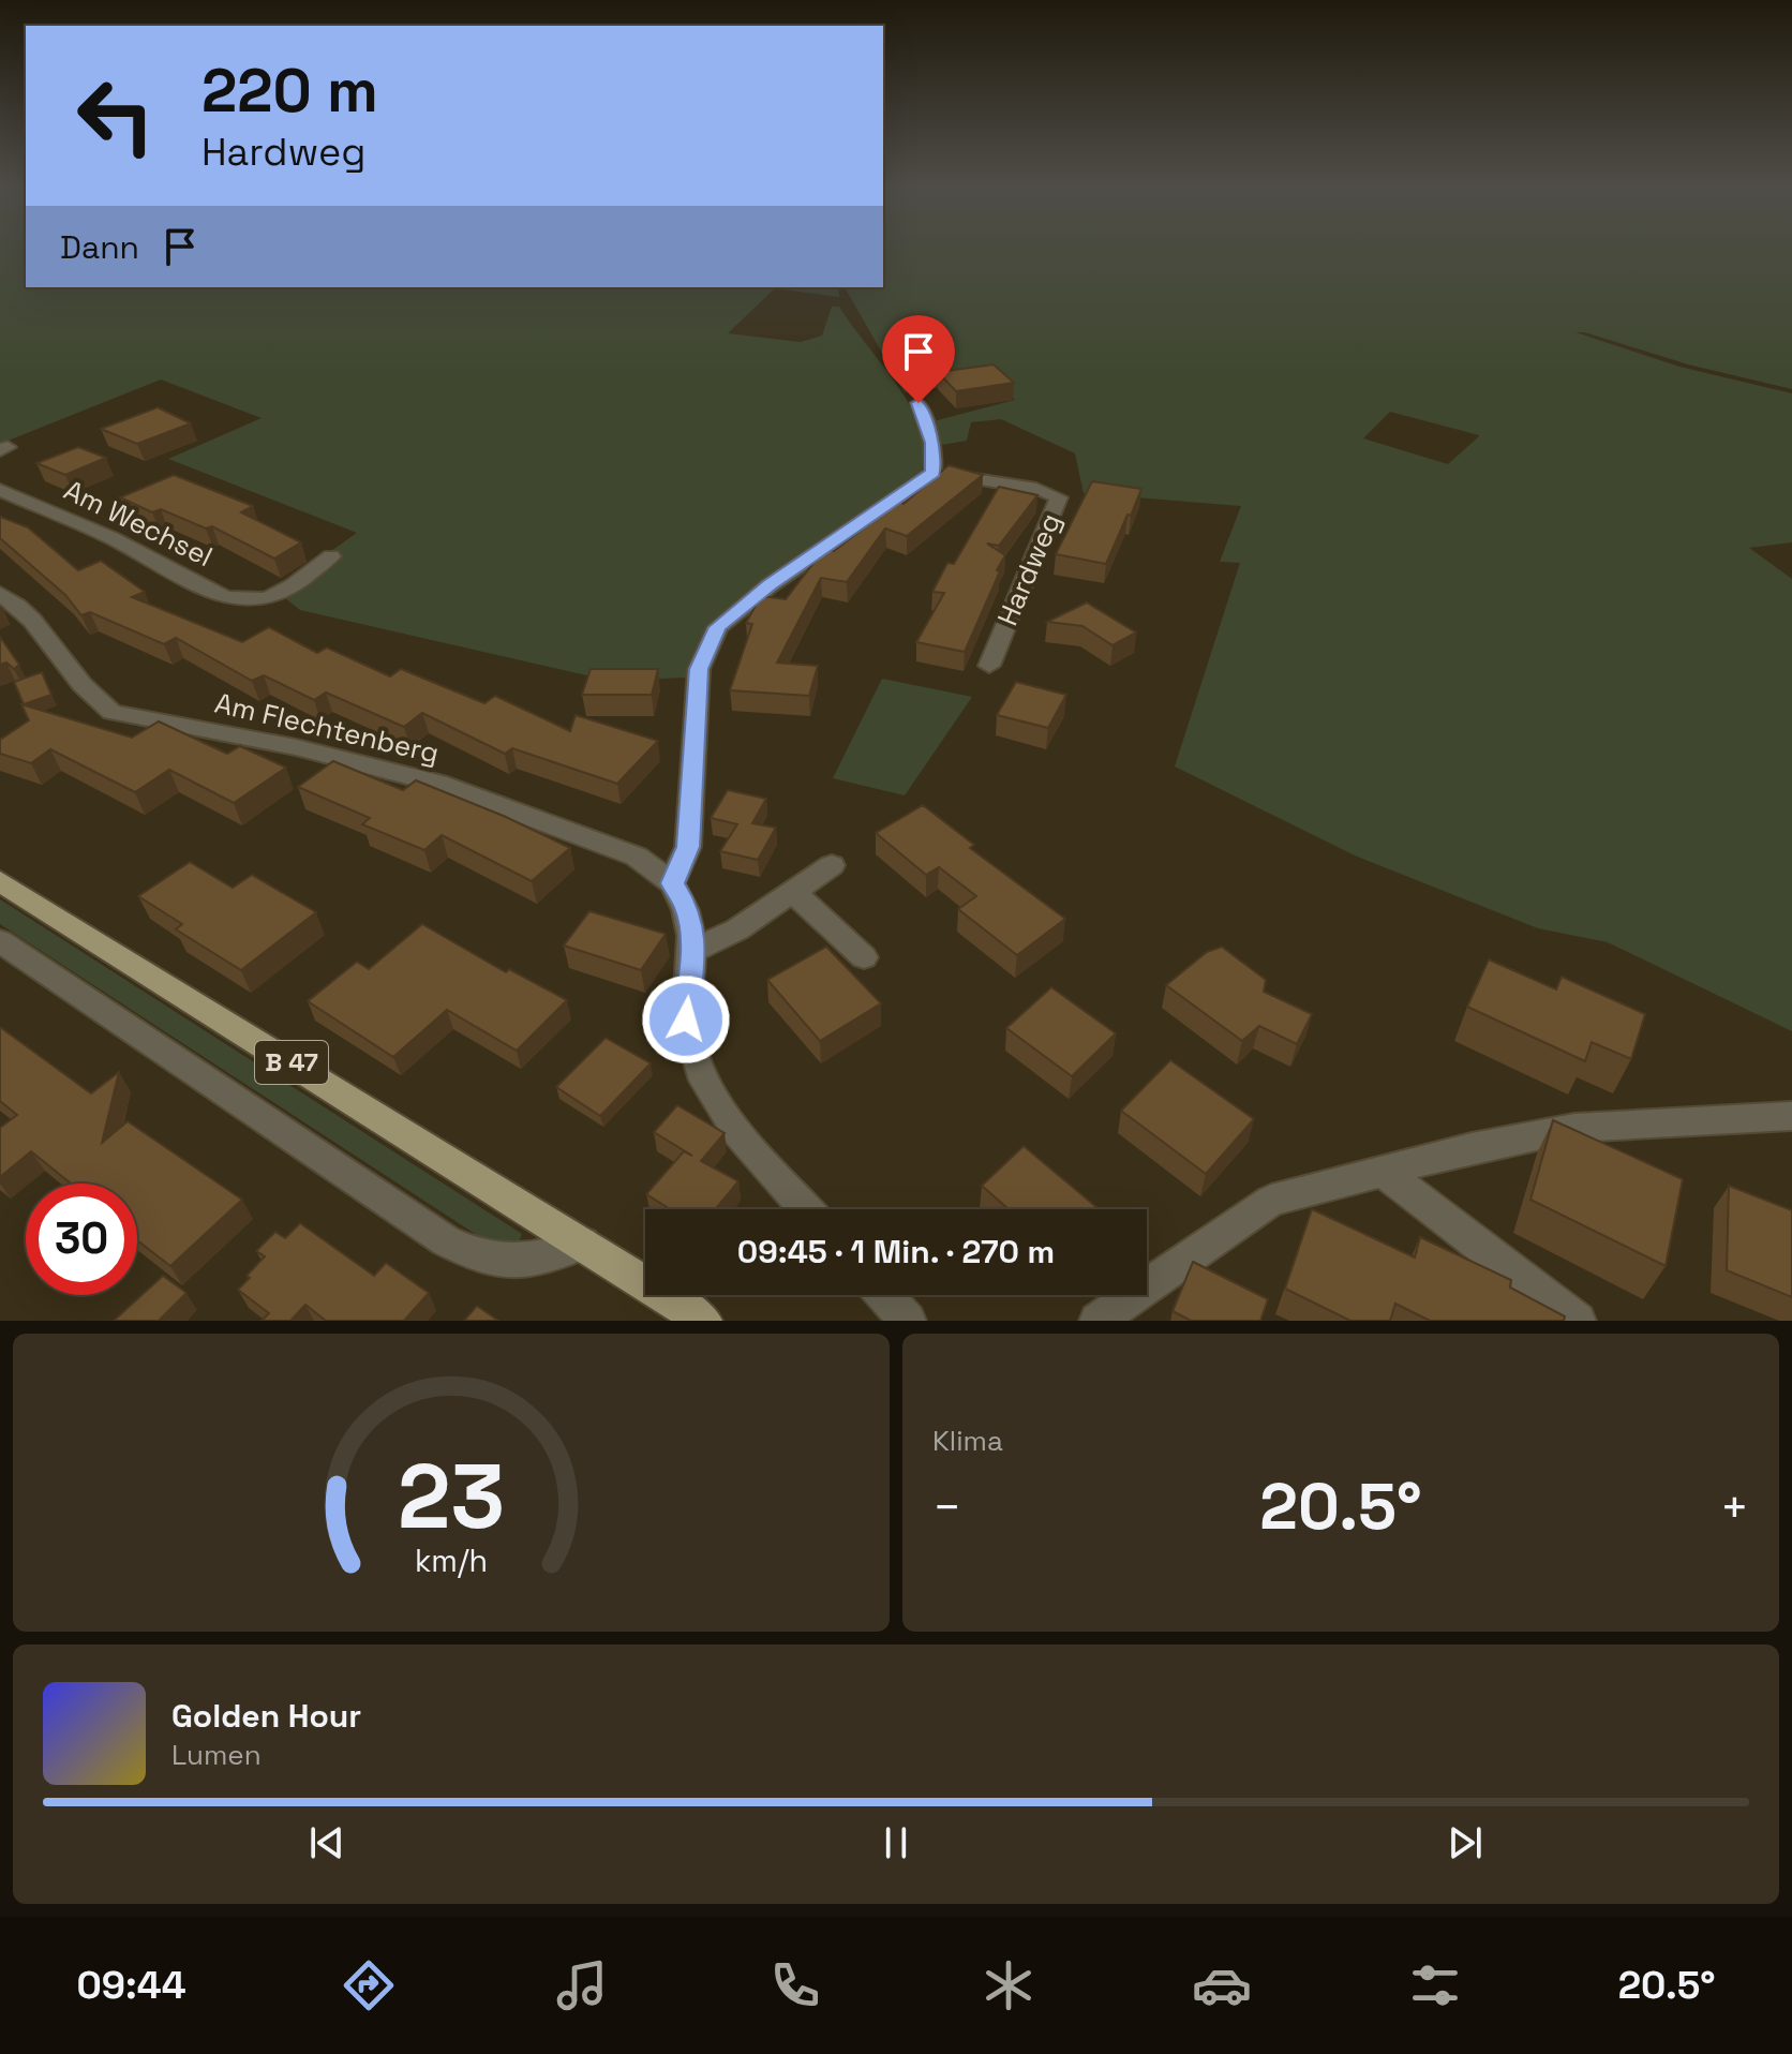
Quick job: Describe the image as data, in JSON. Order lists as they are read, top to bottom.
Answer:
{
  "streets": {
    "main road": ["B 47"],
    "street": ["Am Wechsel", "Hardweg", "Am Flechtenberg"]
  },
  "page": {
    "turn": ["220 m", "Hardweg"],
    "then": "Dann",
    "limit": "30",
    "trip": "09:45 · 1 Min. · 270 m",
    "tile": "Klima",
    "heat": ["−", "20.5°", "+"],
    "song": ["Golden Hour", "Lumen"],
    "tabs": ["09:44", "20.5°"],
    "gauge": ["23", "km/h"]
  }
}
